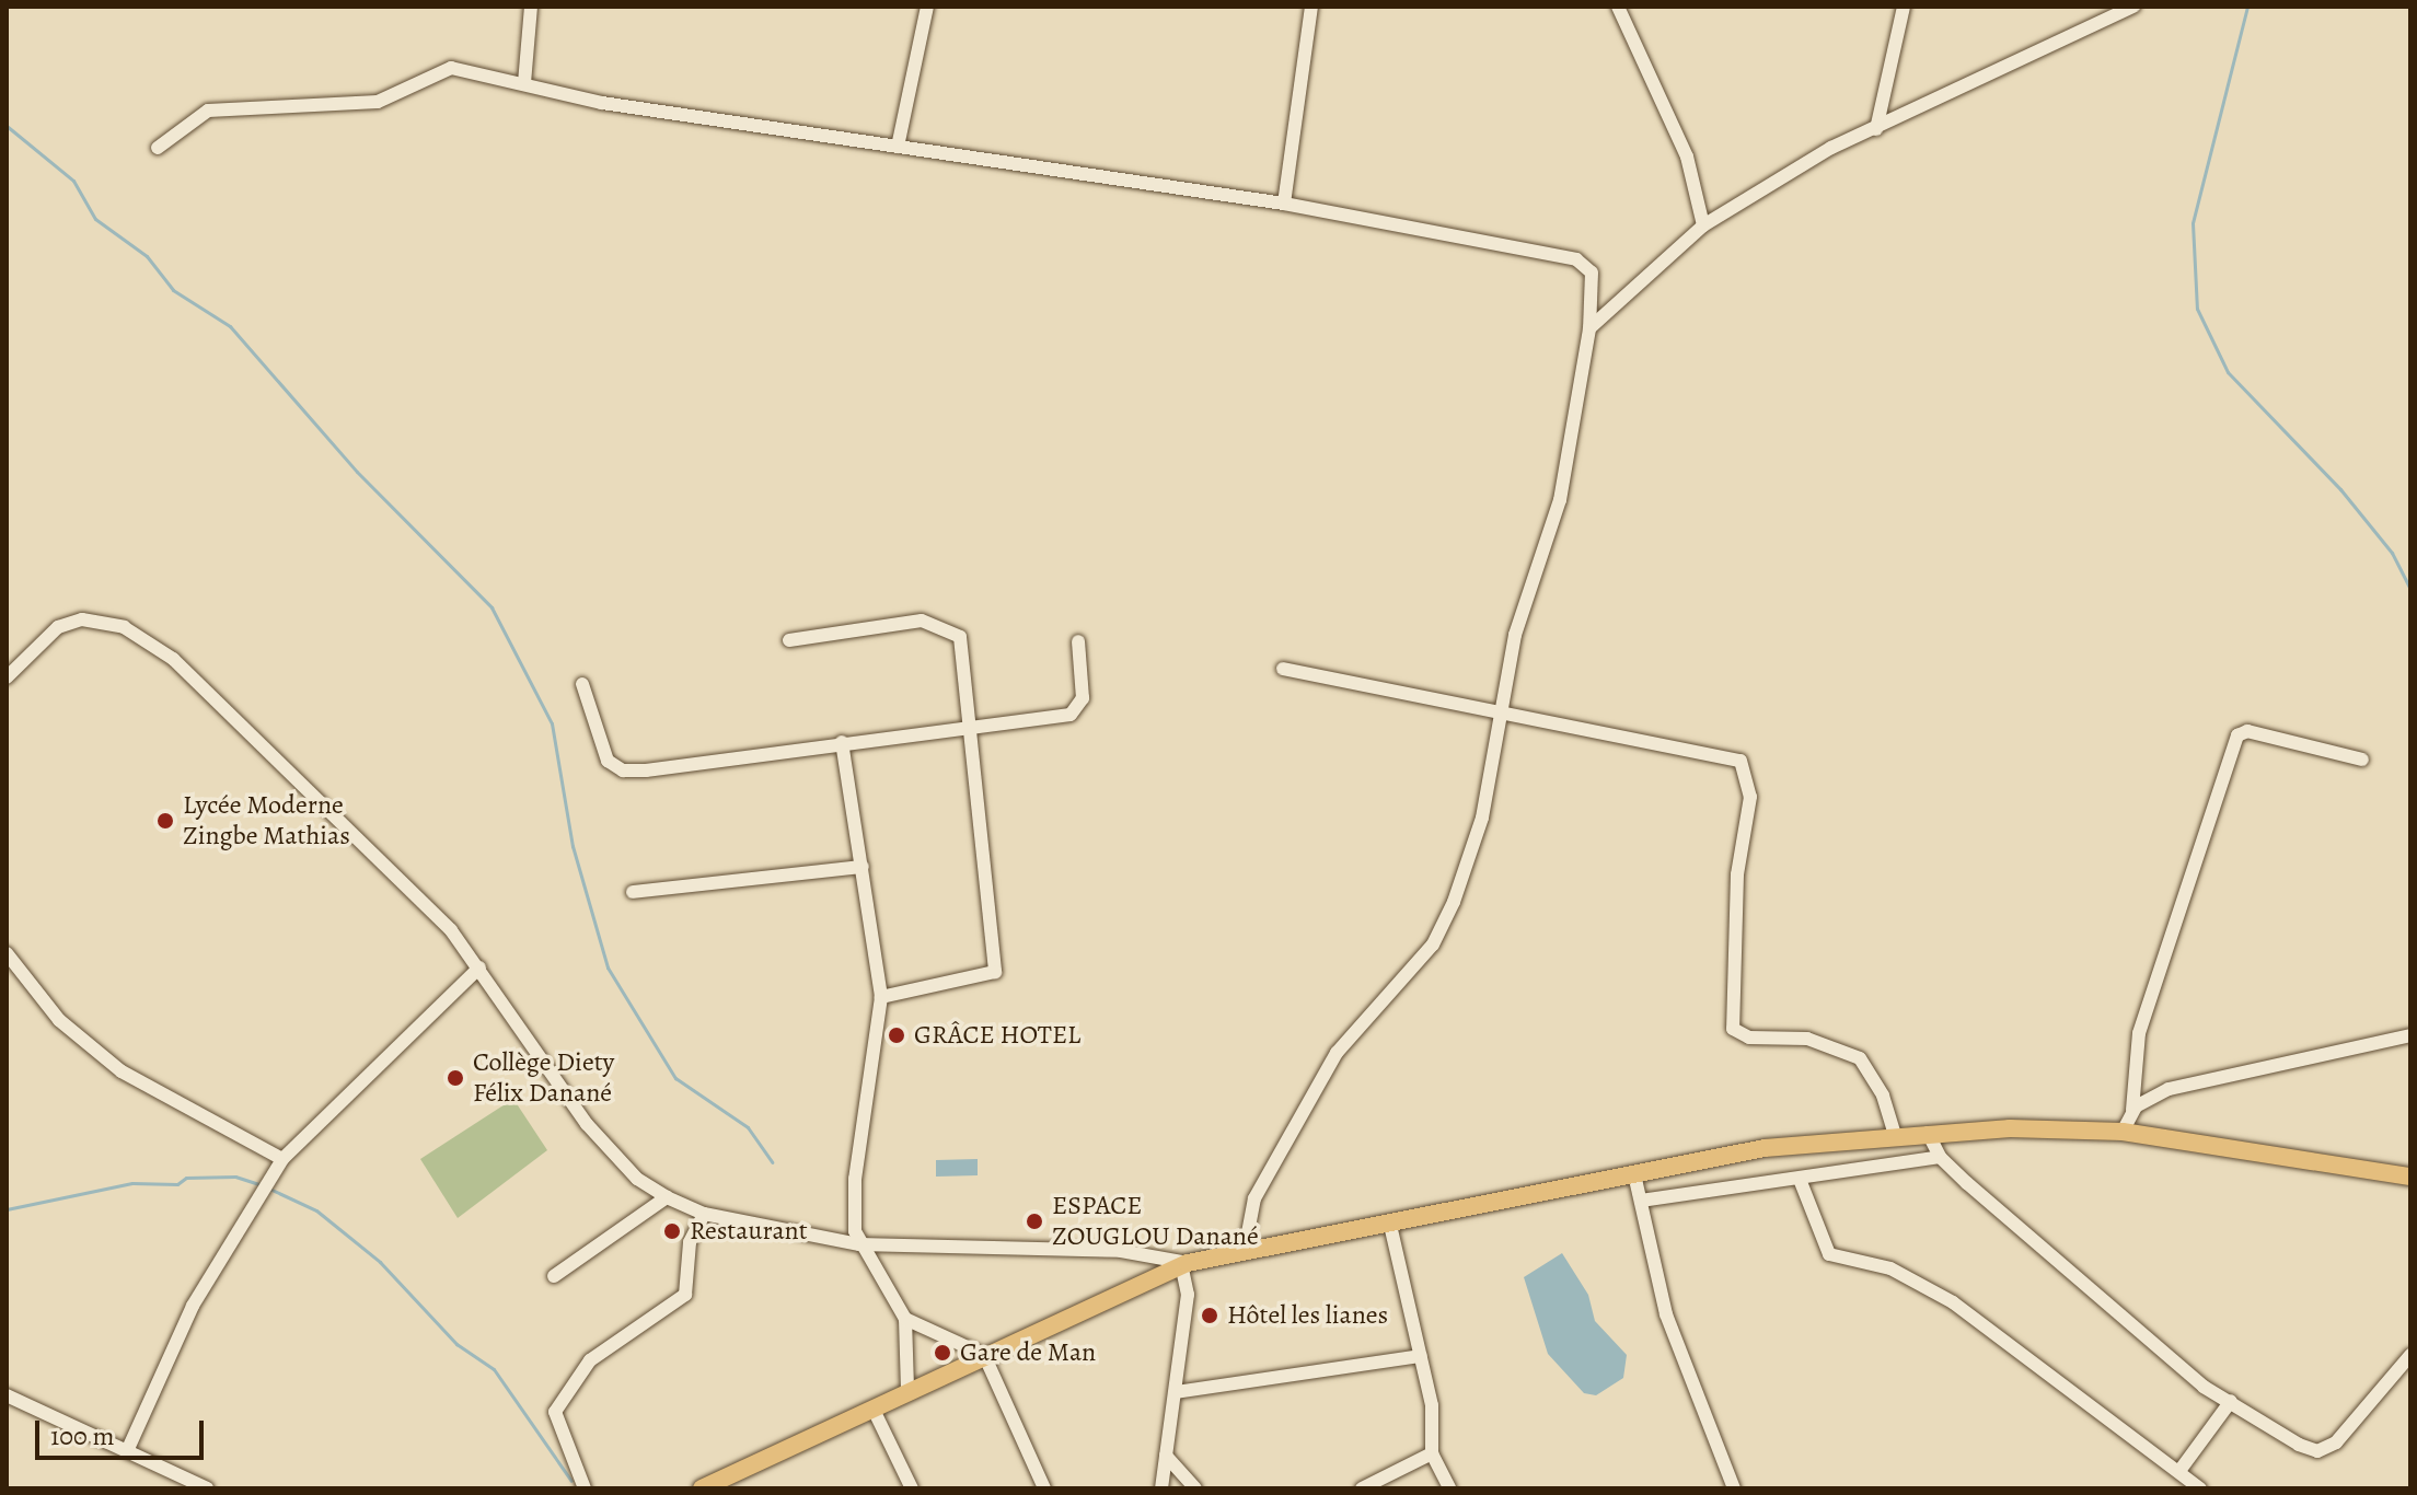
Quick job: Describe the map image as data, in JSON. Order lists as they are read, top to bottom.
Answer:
{
  "places": [
    "Lycée Moderne Zingbe Mathias",
    "GRÂCE HOTEL",
    "Collège Diety Félix Danané",
    "ESPACE ZOUGLOU Danané",
    "Restaurant",
    "Hôtel les lianes",
    "Gare de Man"
  ],
  "scale_bar": "100 m"
}
